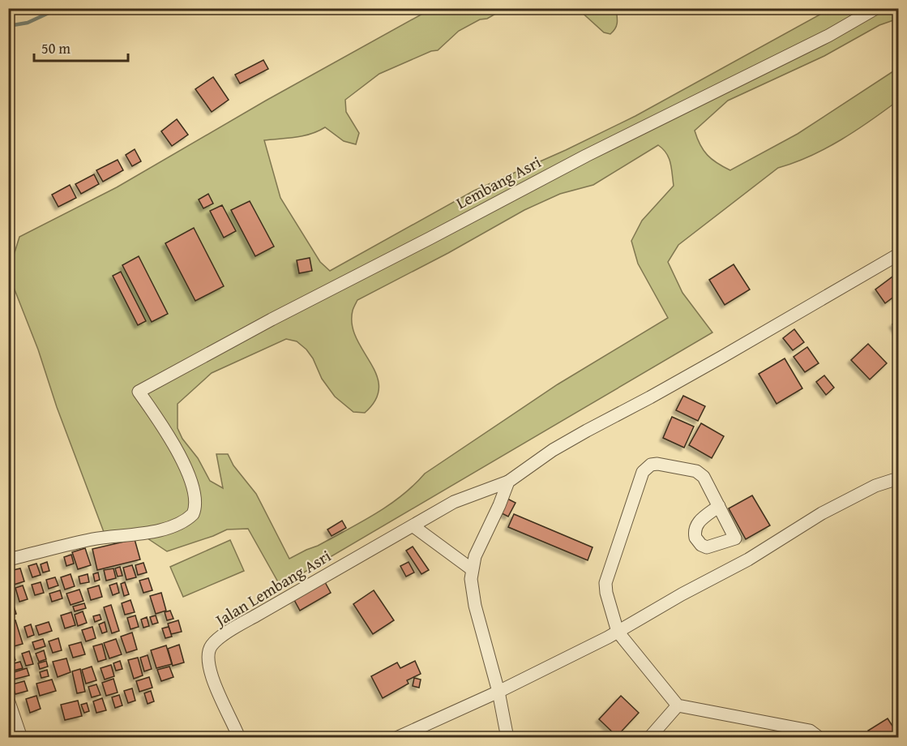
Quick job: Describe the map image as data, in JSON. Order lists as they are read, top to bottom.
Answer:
{
  "streets": {
    "street": ["Lembang Asri", "Jalan Lembang Asri"]
  },
  "scale_bar": "50 m"
}
